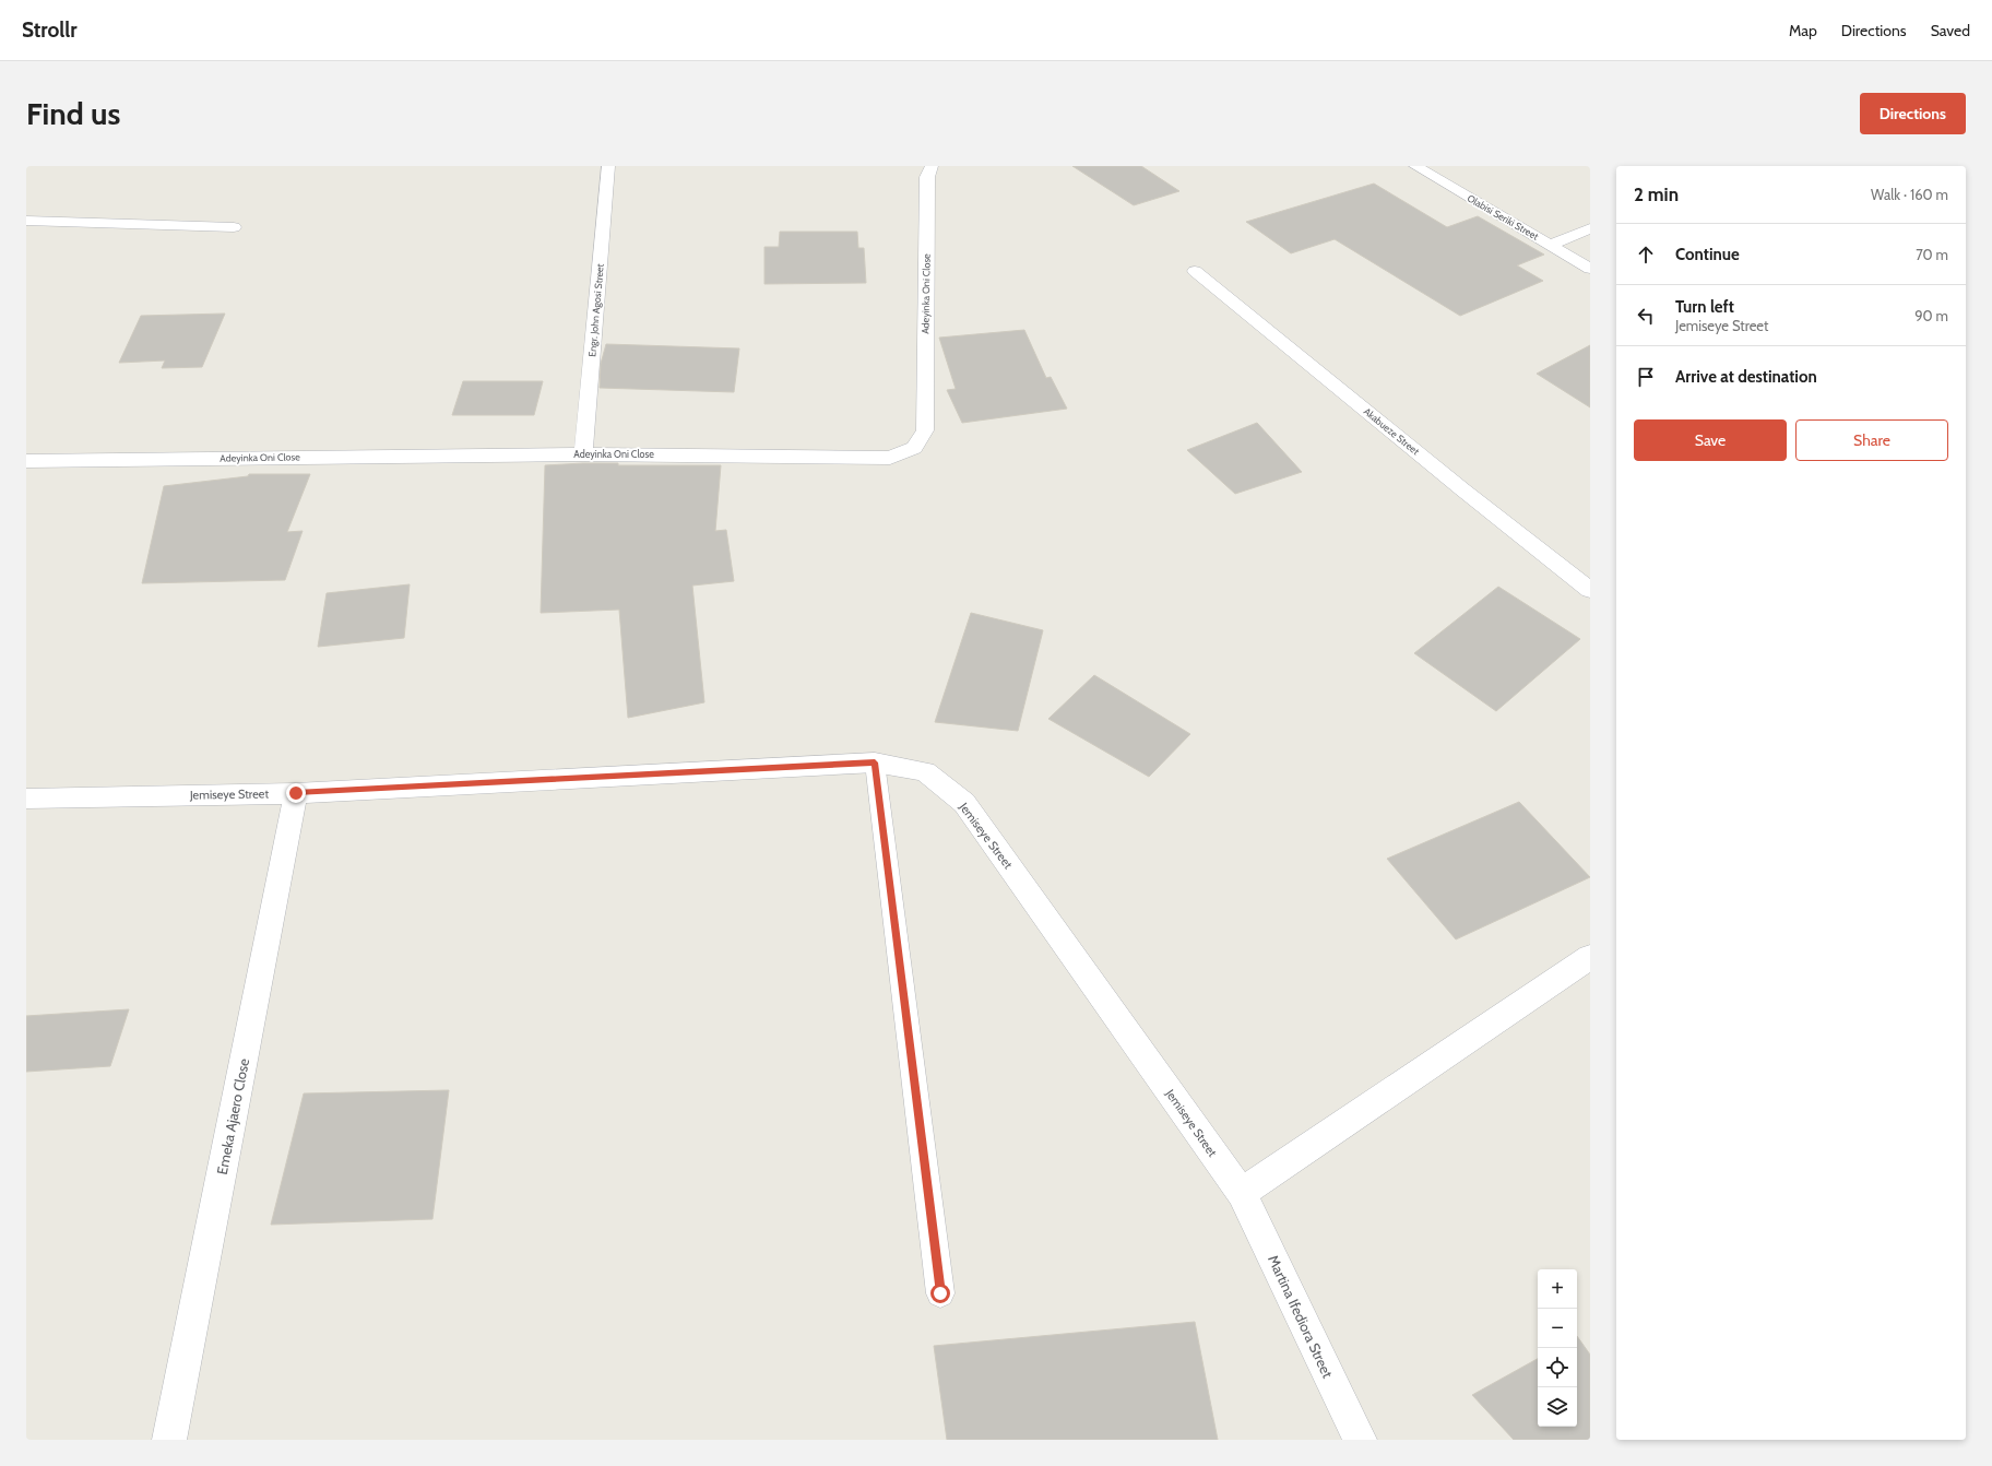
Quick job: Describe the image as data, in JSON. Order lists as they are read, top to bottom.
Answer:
{
  "streets": {
    "street": [
      "Olabisi Seriki Street",
      "Adeyinka Oni Close",
      "Engr. John Agosi Street",
      "Akabueze Street",
      "Jemiseye Street",
      "Emeka Ajaero Close",
      "Martina Ifediora Street"
    ]
  },
  "crossings": [
    ["Adeyinka Oni Close", "Engr. John Agosi Street"],
    ["Jemiseye Street", "Emeka Ajaero Close"],
    ["Jemiseye Street", "Martina Ifediora Street"]
  ],
  "page": {
    "header": "Strollr",
    "nav": ["Map", "Directions", "Saved"],
    "buttons": [
      "Directions",
      ["Save", "Share"]
    ],
    "title": "Find us",
    "heading": ["2 min", "Walk · 160 m"],
    "list": [
      ["Continue", "70 m"],
      ["Turn left", "Jemiseye Street", "90 m"],
      "Arrive at destination"
    ],
    "map_buttons": ["+", "−"]
  }
}
